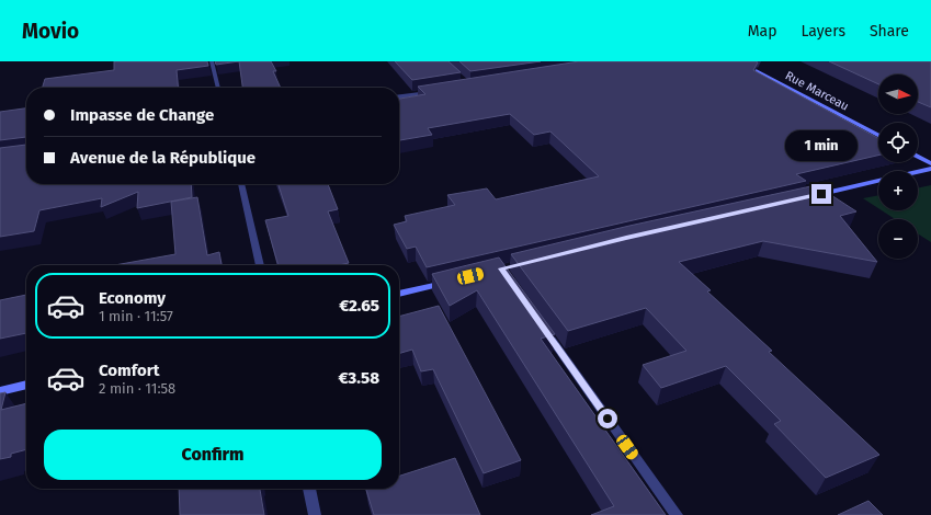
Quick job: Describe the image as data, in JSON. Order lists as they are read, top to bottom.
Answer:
{
  "streets": {
    "main road": ["Rue Marceau"]
  },
  "north": "right",
  "page": {
    "header": "Movio",
    "nav": ["Map", "Layers", "Share"],
    "map_buttons": ["+", "−"],
    "banner": ["Impasse de Change", "Avenue de la République"],
    "bubble": "1 min",
    "list": [
      {
        "name": "Economy",
        "note": "1 min · 11:57",
        "value": "€2.65"
      },
      {
        "name": "Comfort",
        "note": "2 min · 11:58",
        "value": "€3.58"
      }
    ],
    "buttons": "Confirm"
  }
}
